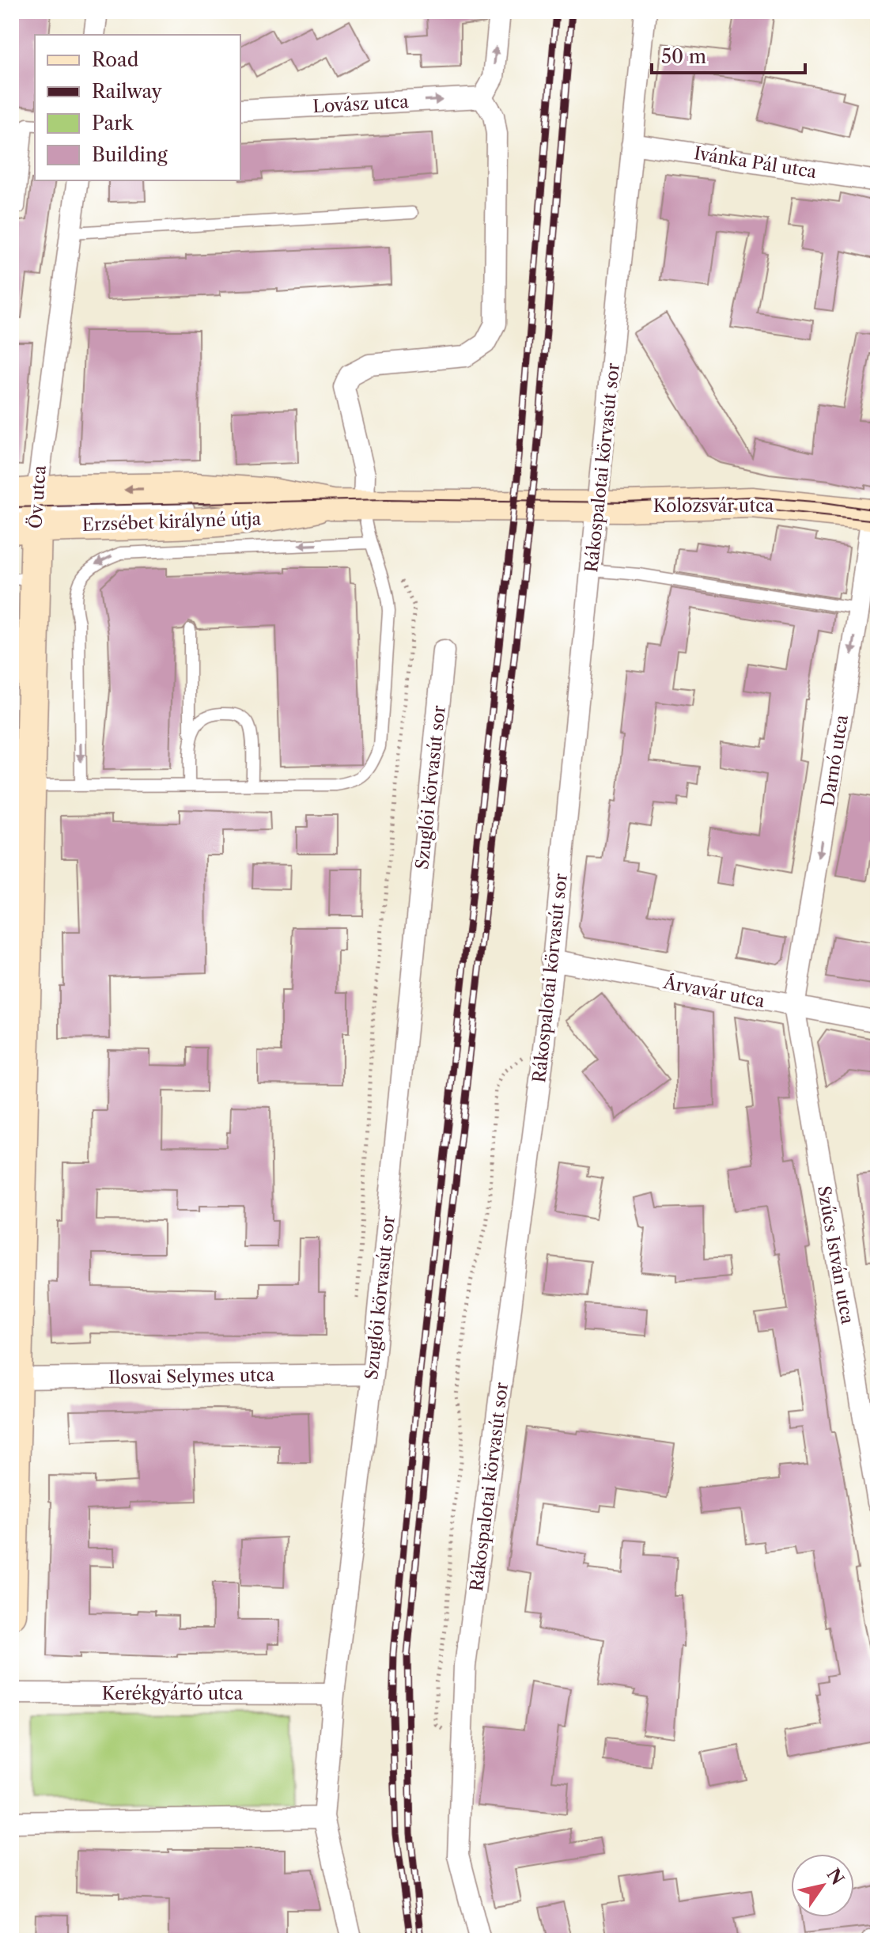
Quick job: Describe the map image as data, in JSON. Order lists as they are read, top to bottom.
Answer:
{
  "streets": {
    "street": [
      "Lovász utca",
      "Ivánka Pál utca",
      "Rákospalotai körvasút sor",
      "Öv utca",
      "Kolozsvár utca",
      "Erzsébet királyné útja",
      "Darnó utca",
      "Szuglói körvasút sor",
      "Árvavár utca",
      "Szűcs István utca",
      "Ilosvai Selymes utca",
      "Kerékgyártó utca"
    ]
  },
  "crossings": [
    ["Ivánka Pál utca", "Rákospalotai körvasút sor"],
    ["Rákospalotai körvasút sor", "Kolozsvár utca"],
    ["Rákospalotai körvasút sor", "Árvavár utca"],
    ["Öv utca", "Erzsébet királyné útja"],
    ["Öv utca", "Ilosvai Selymes utca"],
    ["Kolozsvár utca", "Erzsébet királyné útja"],
    ["Kolozsvár utca", "Darnó utca"],
    ["Darnó utca", "Árvavár utca"],
    ["Darnó utca", "Szűcs István utca"],
    ["Szuglói körvasút sor", "Ilosvai Selymes utca"],
    ["Szuglói körvasút sor", "Kerékgyártó utca"],
    ["Árvavár utca", "Szűcs István utca"]
  ],
  "one_way": ["Lovász utca", "Darnó utca"],
  "legend": [
    "Road",
    "Railway",
    "Park",
    "Building"
  ],
  "scale_bar": "50 m",
  "north": "top right"
}
